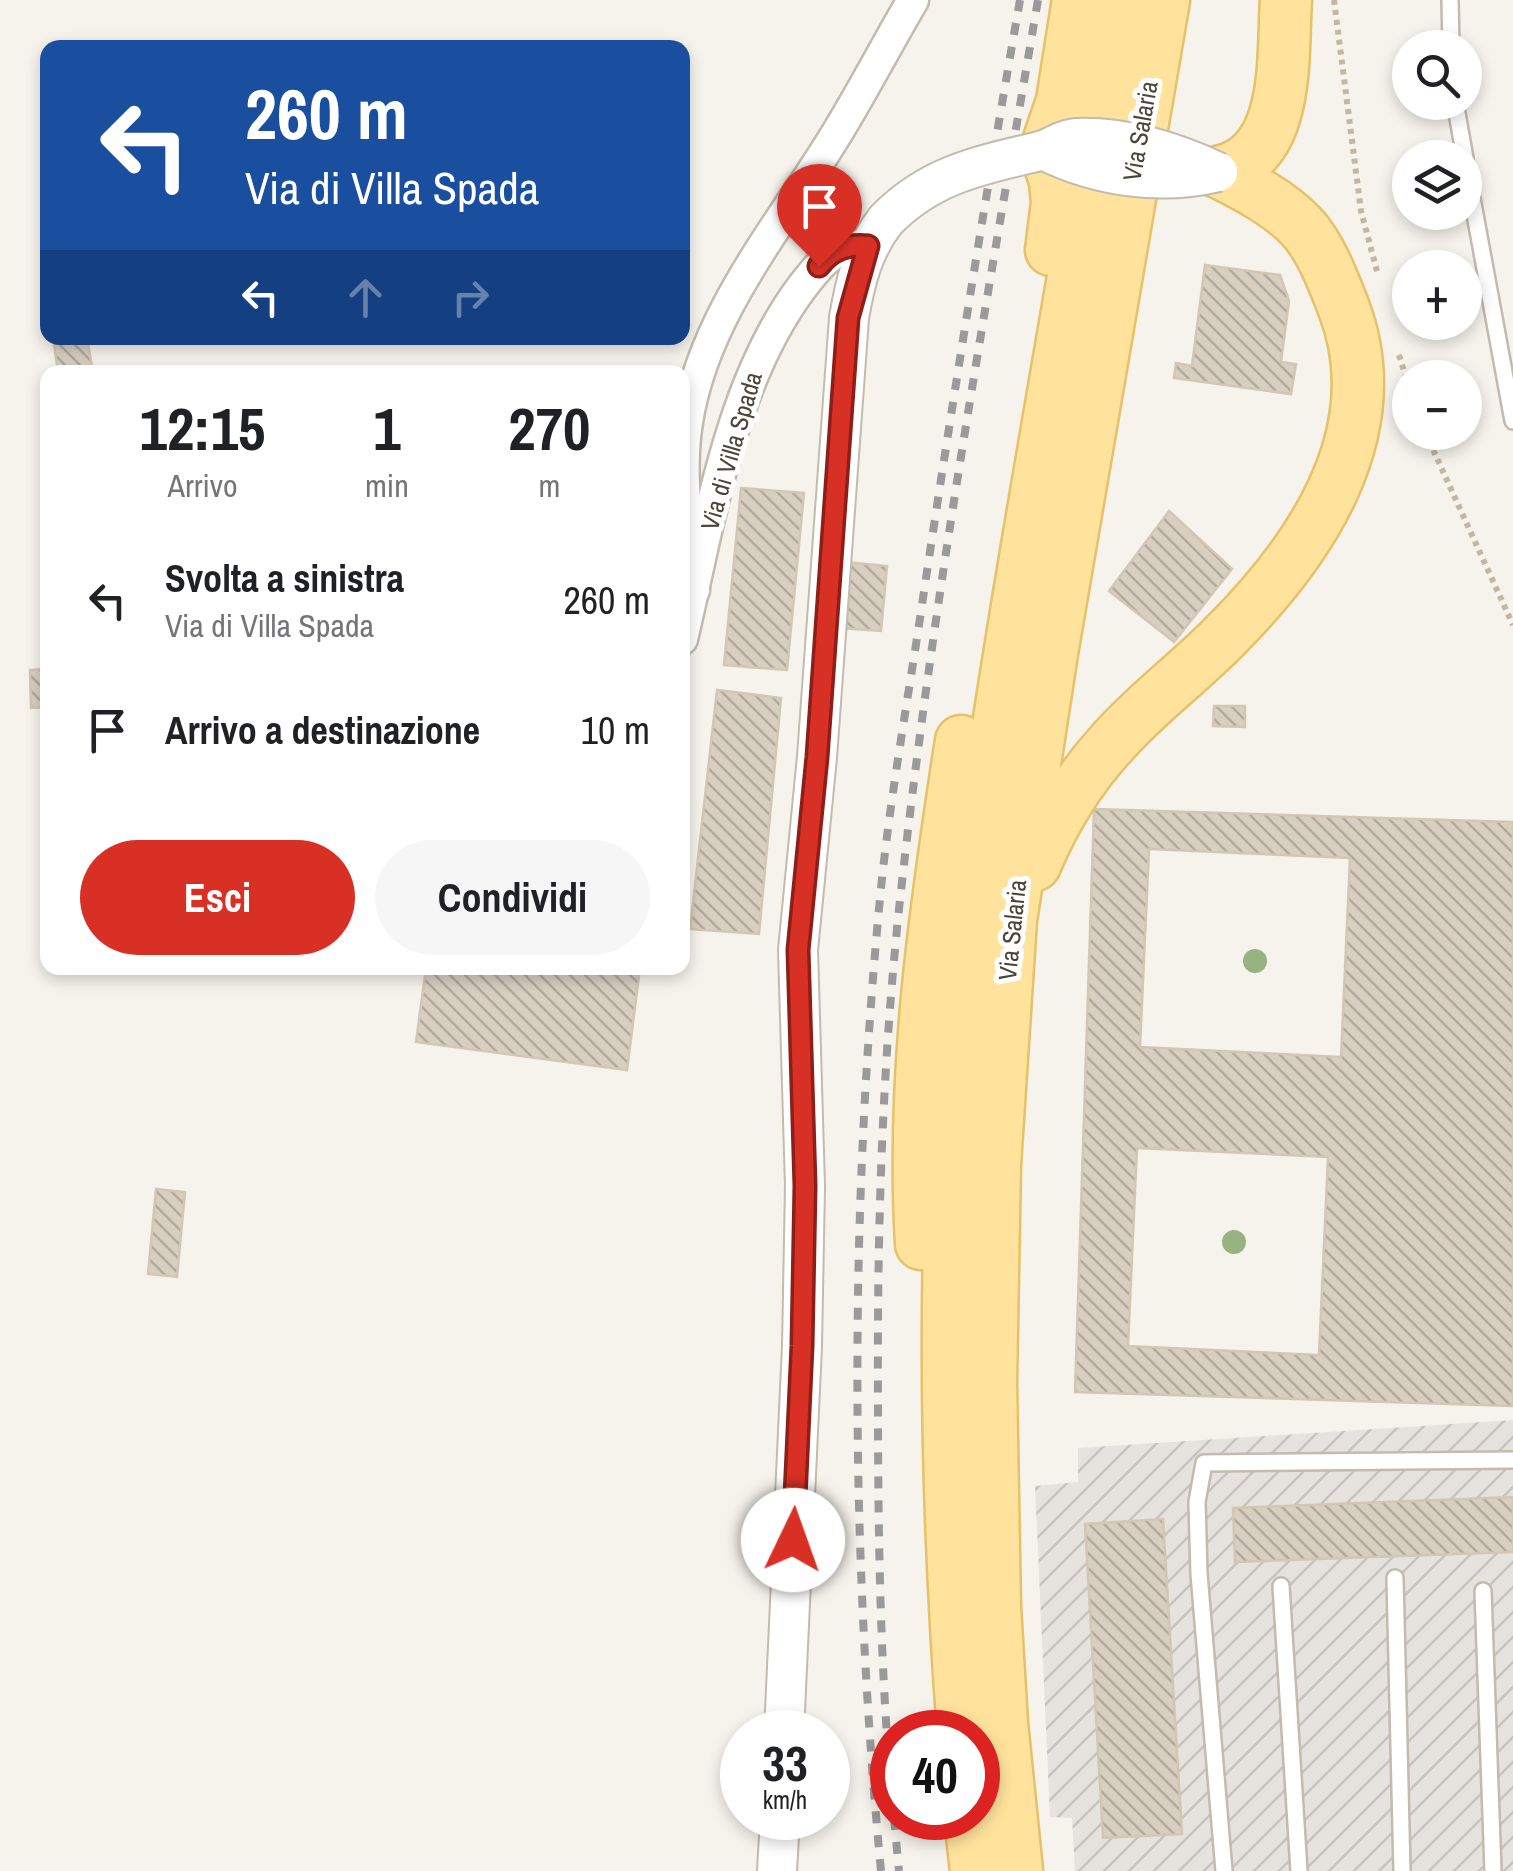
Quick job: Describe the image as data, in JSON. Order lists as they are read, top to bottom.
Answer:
{
  "streets": {
    "main road": ["Via Salaria"],
    "street": ["Via di Villa Spada"]
  },
  "page": {
    "map_buttons": ["+", "−"],
    "turn": ["260 m", "Via di Villa Spada"],
    "eta": [
      "12:15",
      "Arrivo",
      "1",
      "min",
      "270",
      "m"
    ],
    "list": [
      {
        "name": "Svolta a sinistra",
        "note": "Via di Villa Spada",
        "value": "260 m"
      },
      {
        "name": "Arrivo a destinazione",
        "value": "10 m"
      }
    ],
    "buttons": ["Esci", "Condividi"],
    "speed": "33 km/h",
    "limit": "40"
  }
}
